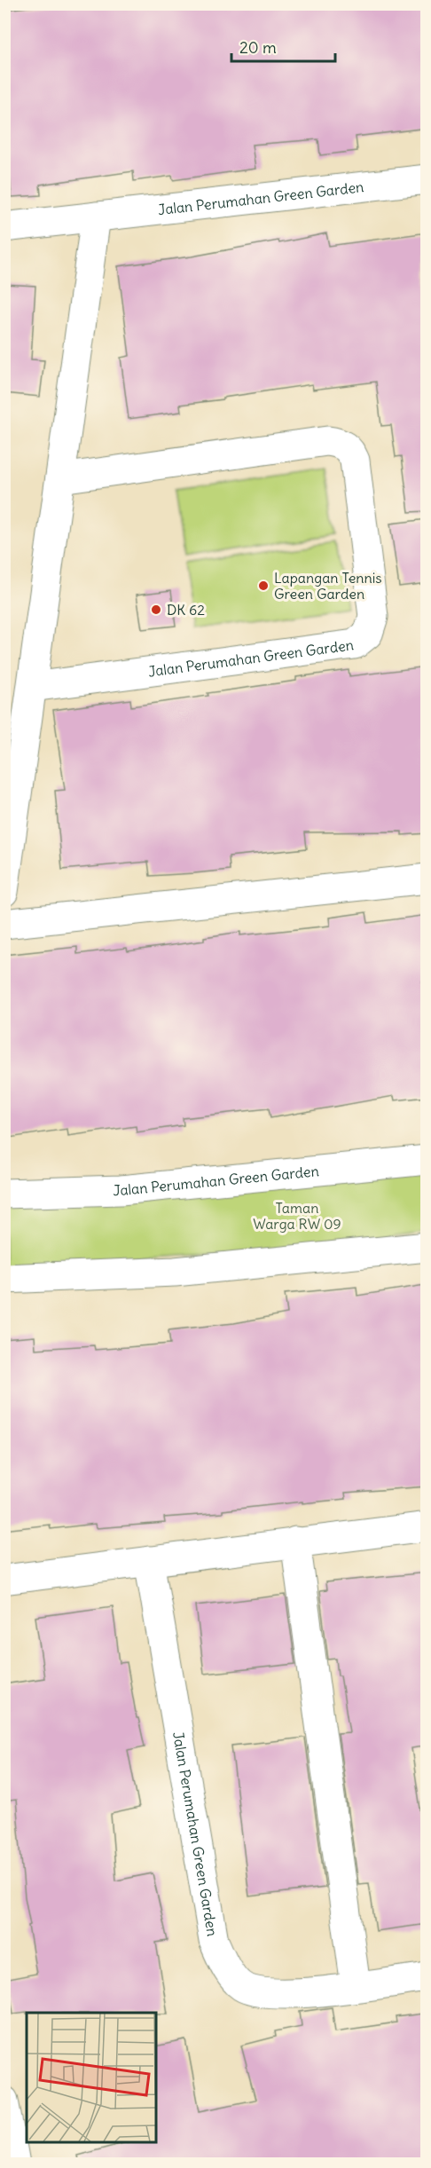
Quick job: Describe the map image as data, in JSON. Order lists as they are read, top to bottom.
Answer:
{
  "streets": {
    "street": ["Jalan Perumahan Green Garden"]
  },
  "parks": ["Taman Warga RW 09"],
  "places": ["Lapangan Tennis Green Garden", "DK 62"],
  "scale_bar": "20 m"
}
